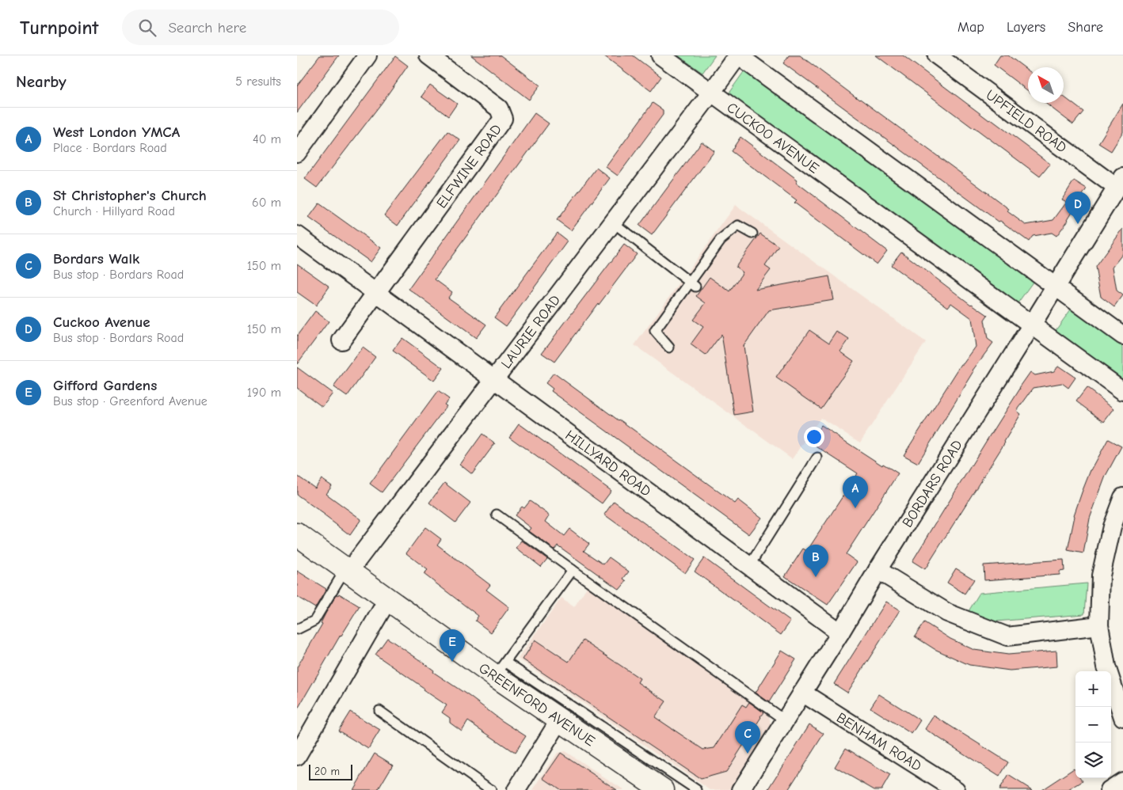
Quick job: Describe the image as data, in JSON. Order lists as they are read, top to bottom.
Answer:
{
  "streets": {
    "street": [
      "UPFIELD ROAD",
      "CUCKOO AVENUE",
      "ELFWINE ROAD",
      "LAURIE ROAD",
      "HILLYARD ROAD",
      "BORDARS ROAD",
      "GREENFORD AVENUE",
      "BENHAM ROAD"
    ]
  },
  "crossings": [
    ["UPFIELD ROAD", "BORDARS ROAD"],
    ["CUCKOO AVENUE", "LAURIE ROAD"],
    ["CUCKOO AVENUE", "BORDARS ROAD"],
    ["ELFWINE ROAD", "HILLYARD ROAD"],
    ["LAURIE ROAD", "HILLYARD ROAD"],
    ["LAURIE ROAD", "GREENFORD AVENUE"],
    ["HILLYARD ROAD", "BORDARS ROAD"],
    ["BORDARS ROAD", "BENHAM ROAD"]
  ],
  "scale_bar": "20 m",
  "north": "top left",
  "page": {
    "header": "Turnpoint",
    "search": "Search here",
    "nav": ["Map", "Layers", "Share"],
    "heading": ["Nearby", "5 results"],
    "list": [
      {
        "mark": "A",
        "name": "West London YMCA",
        "note": "Place · Bordars Road",
        "value": "40 m"
      },
      {
        "mark": "B",
        "name": "St Christopher's Church",
        "note": "Church · Hillyard Road",
        "value": "60 m"
      },
      {
        "mark": "C",
        "name": "Bordars Walk",
        "note": "Bus stop · Bordars Road",
        "value": "150 m"
      },
      {
        "mark": "D",
        "name": "Cuckoo Avenue",
        "note": "Bus stop · Bordars Road",
        "value": "150 m"
      },
      {
        "mark": "E",
        "name": "Gifford Gardens",
        "note": "Bus stop · Greenford Avenue",
        "value": "190 m"
      }
    ],
    "pins": [
      "D",
      "A",
      "B",
      "E",
      "C"
    ],
    "map_buttons": ["+", "−"],
    "scale": "20 m"
  }
}
